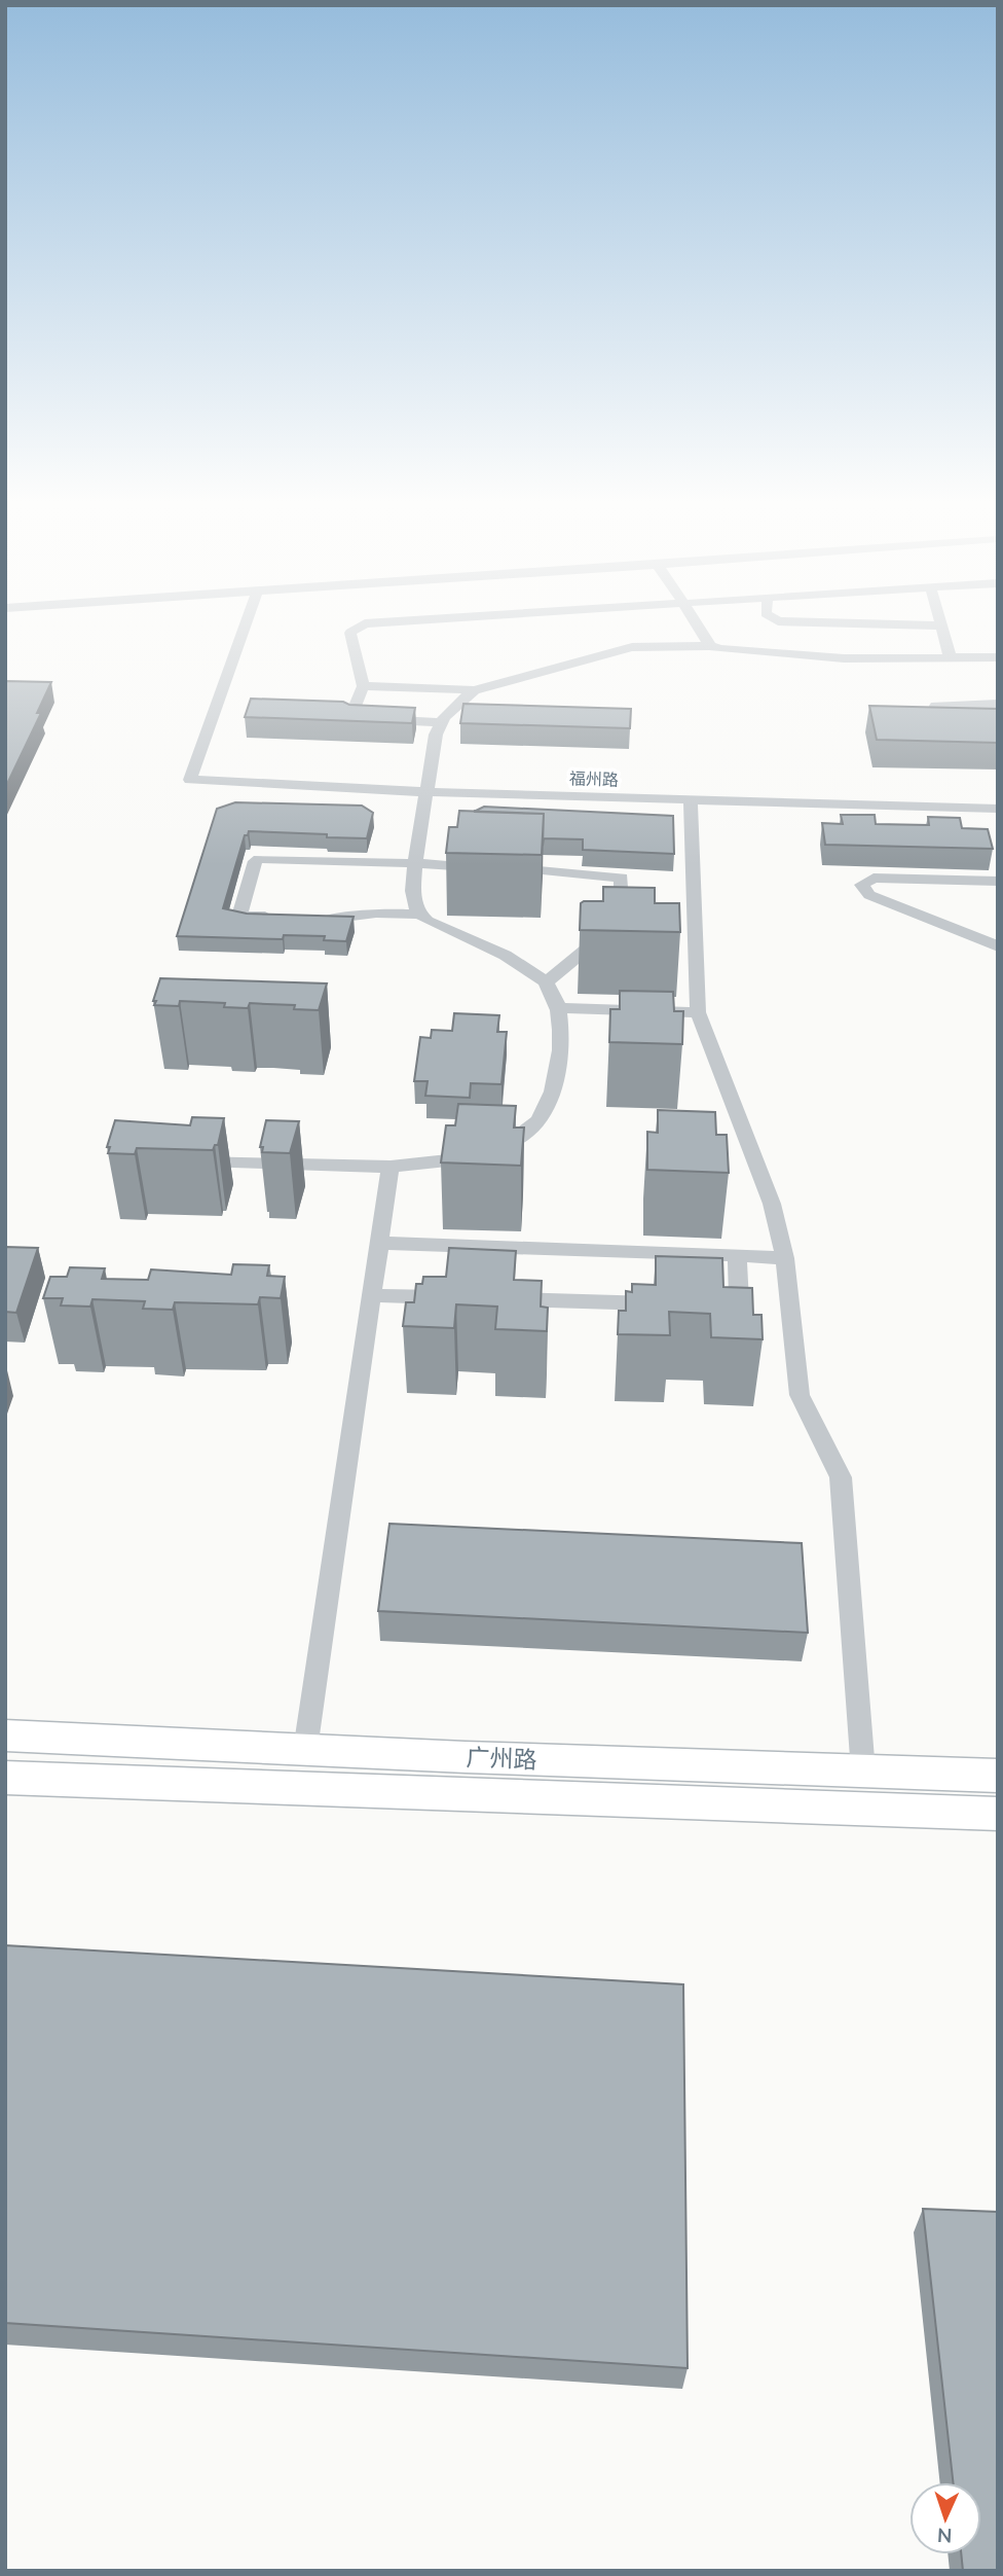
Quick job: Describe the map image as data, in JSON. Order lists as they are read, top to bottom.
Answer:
{
  "streets": {
    "main road": ["广州路"],
    "street": ["福州路"]
  },
  "north": "bottom"
}
